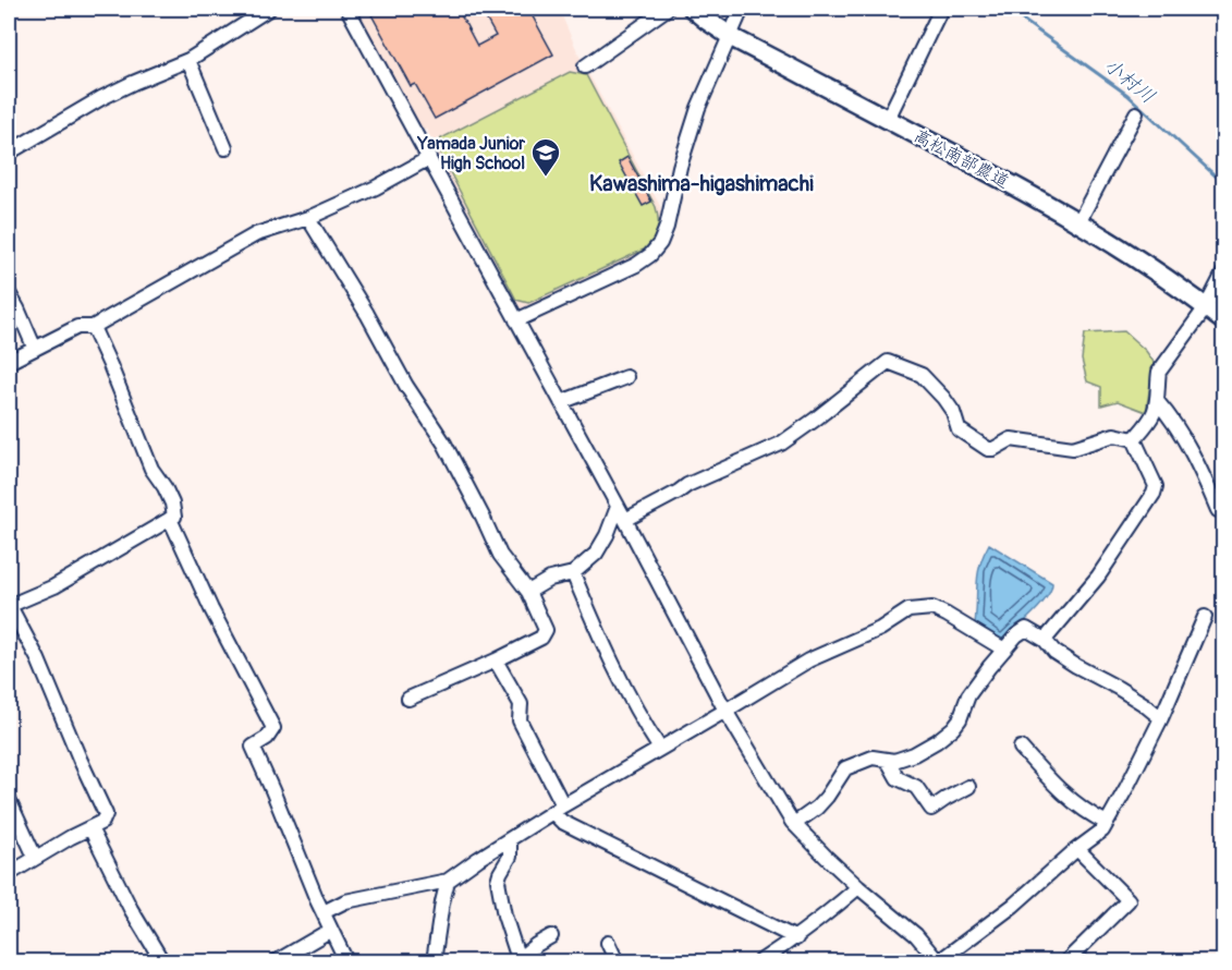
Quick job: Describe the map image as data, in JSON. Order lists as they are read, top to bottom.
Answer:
{
  "streets": {
    "street": ["高松南部農道"]
  },
  "districts": ["Kawashima-higashimachi"],
  "water": ["小村川"],
  "places": {
    "school or university": ["Yamada Junior High School"]
  }
}
